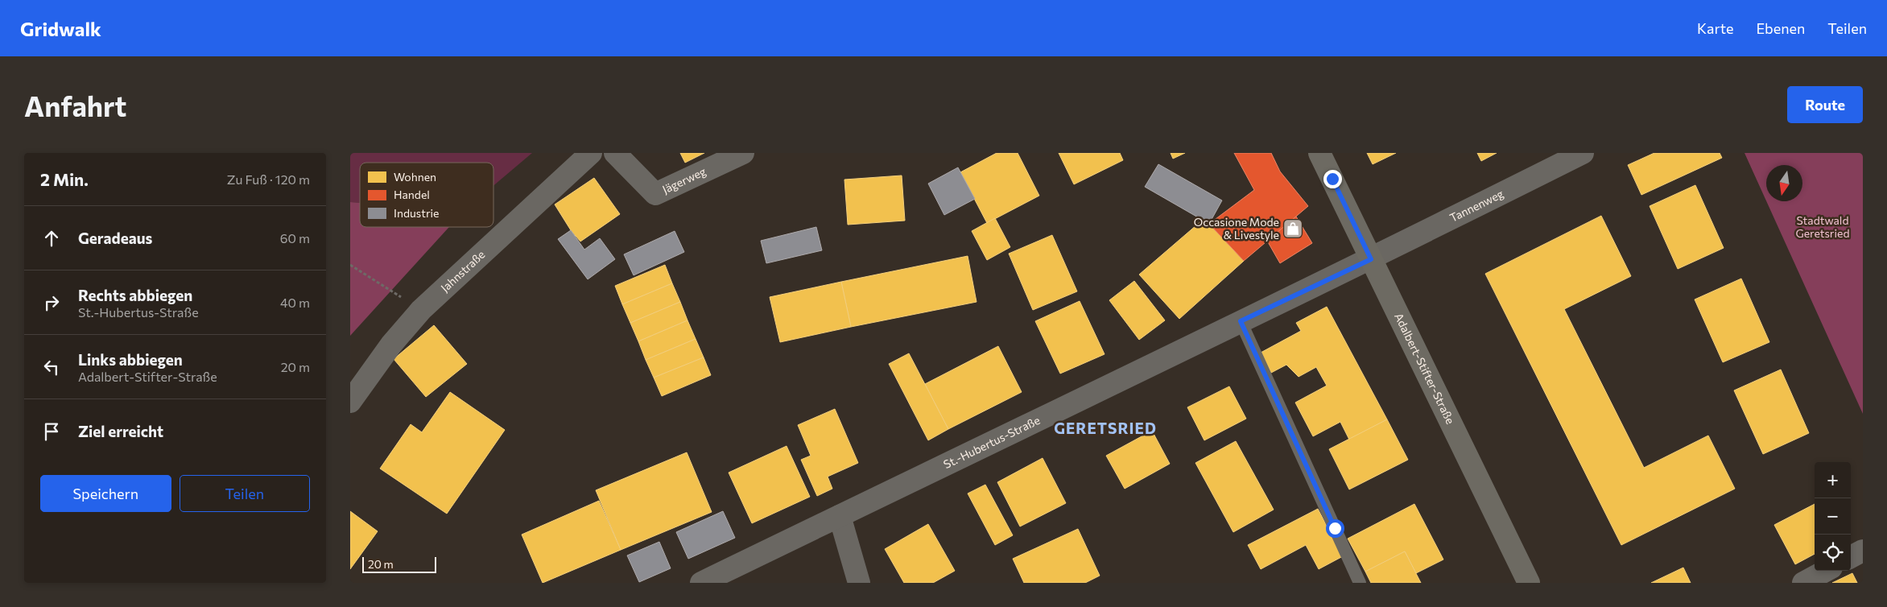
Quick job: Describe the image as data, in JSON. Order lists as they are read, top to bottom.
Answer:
{
  "streets": {
    "street": [
      "Jägerweg",
      "Tannenweg",
      "Jahnstraße",
      "Adalbert-Stifter-Straße",
      "St.-Hubertus-Straße"
    ]
  },
  "crossings": [
    ["Tannenweg", "Adalbert-Stifter-Straße"],
    ["Tannenweg", "St.-Hubertus-Straße"],
    ["Adalbert-Stifter-Straße", "St.-Hubertus-Straße"]
  ],
  "districts": ["GERETSRIED"],
  "parks": ["Stadtwald Geretsried"],
  "places": {
    "shop": ["Occasione Mode & Livestyle"]
  },
  "legend": ["Wohnen", "Handel", "Industrie"],
  "scale_bar": "20 m",
  "north": "bottom",
  "page": {
    "header": "Gridwalk",
    "nav": ["Karte", "Ebenen", "Teilen"],
    "buttons": [
      "Route",
      ["Speichern", "Teilen"]
    ],
    "title": "Anfahrt",
    "heading": ["2 Min.", "Zu Fuß · 120 m"],
    "list": [
      ["Geradeaus", "60 m"],
      ["Rechts abbiegen", "St.-Hubertus-Straße", "40 m"],
      ["Links abbiegen", "Adalbert-Stifter-Straße", "20 m"],
      "Ziel erreicht"
    ],
    "map_buttons": ["+", "−"],
    "scale": "20 m"
  }
}
